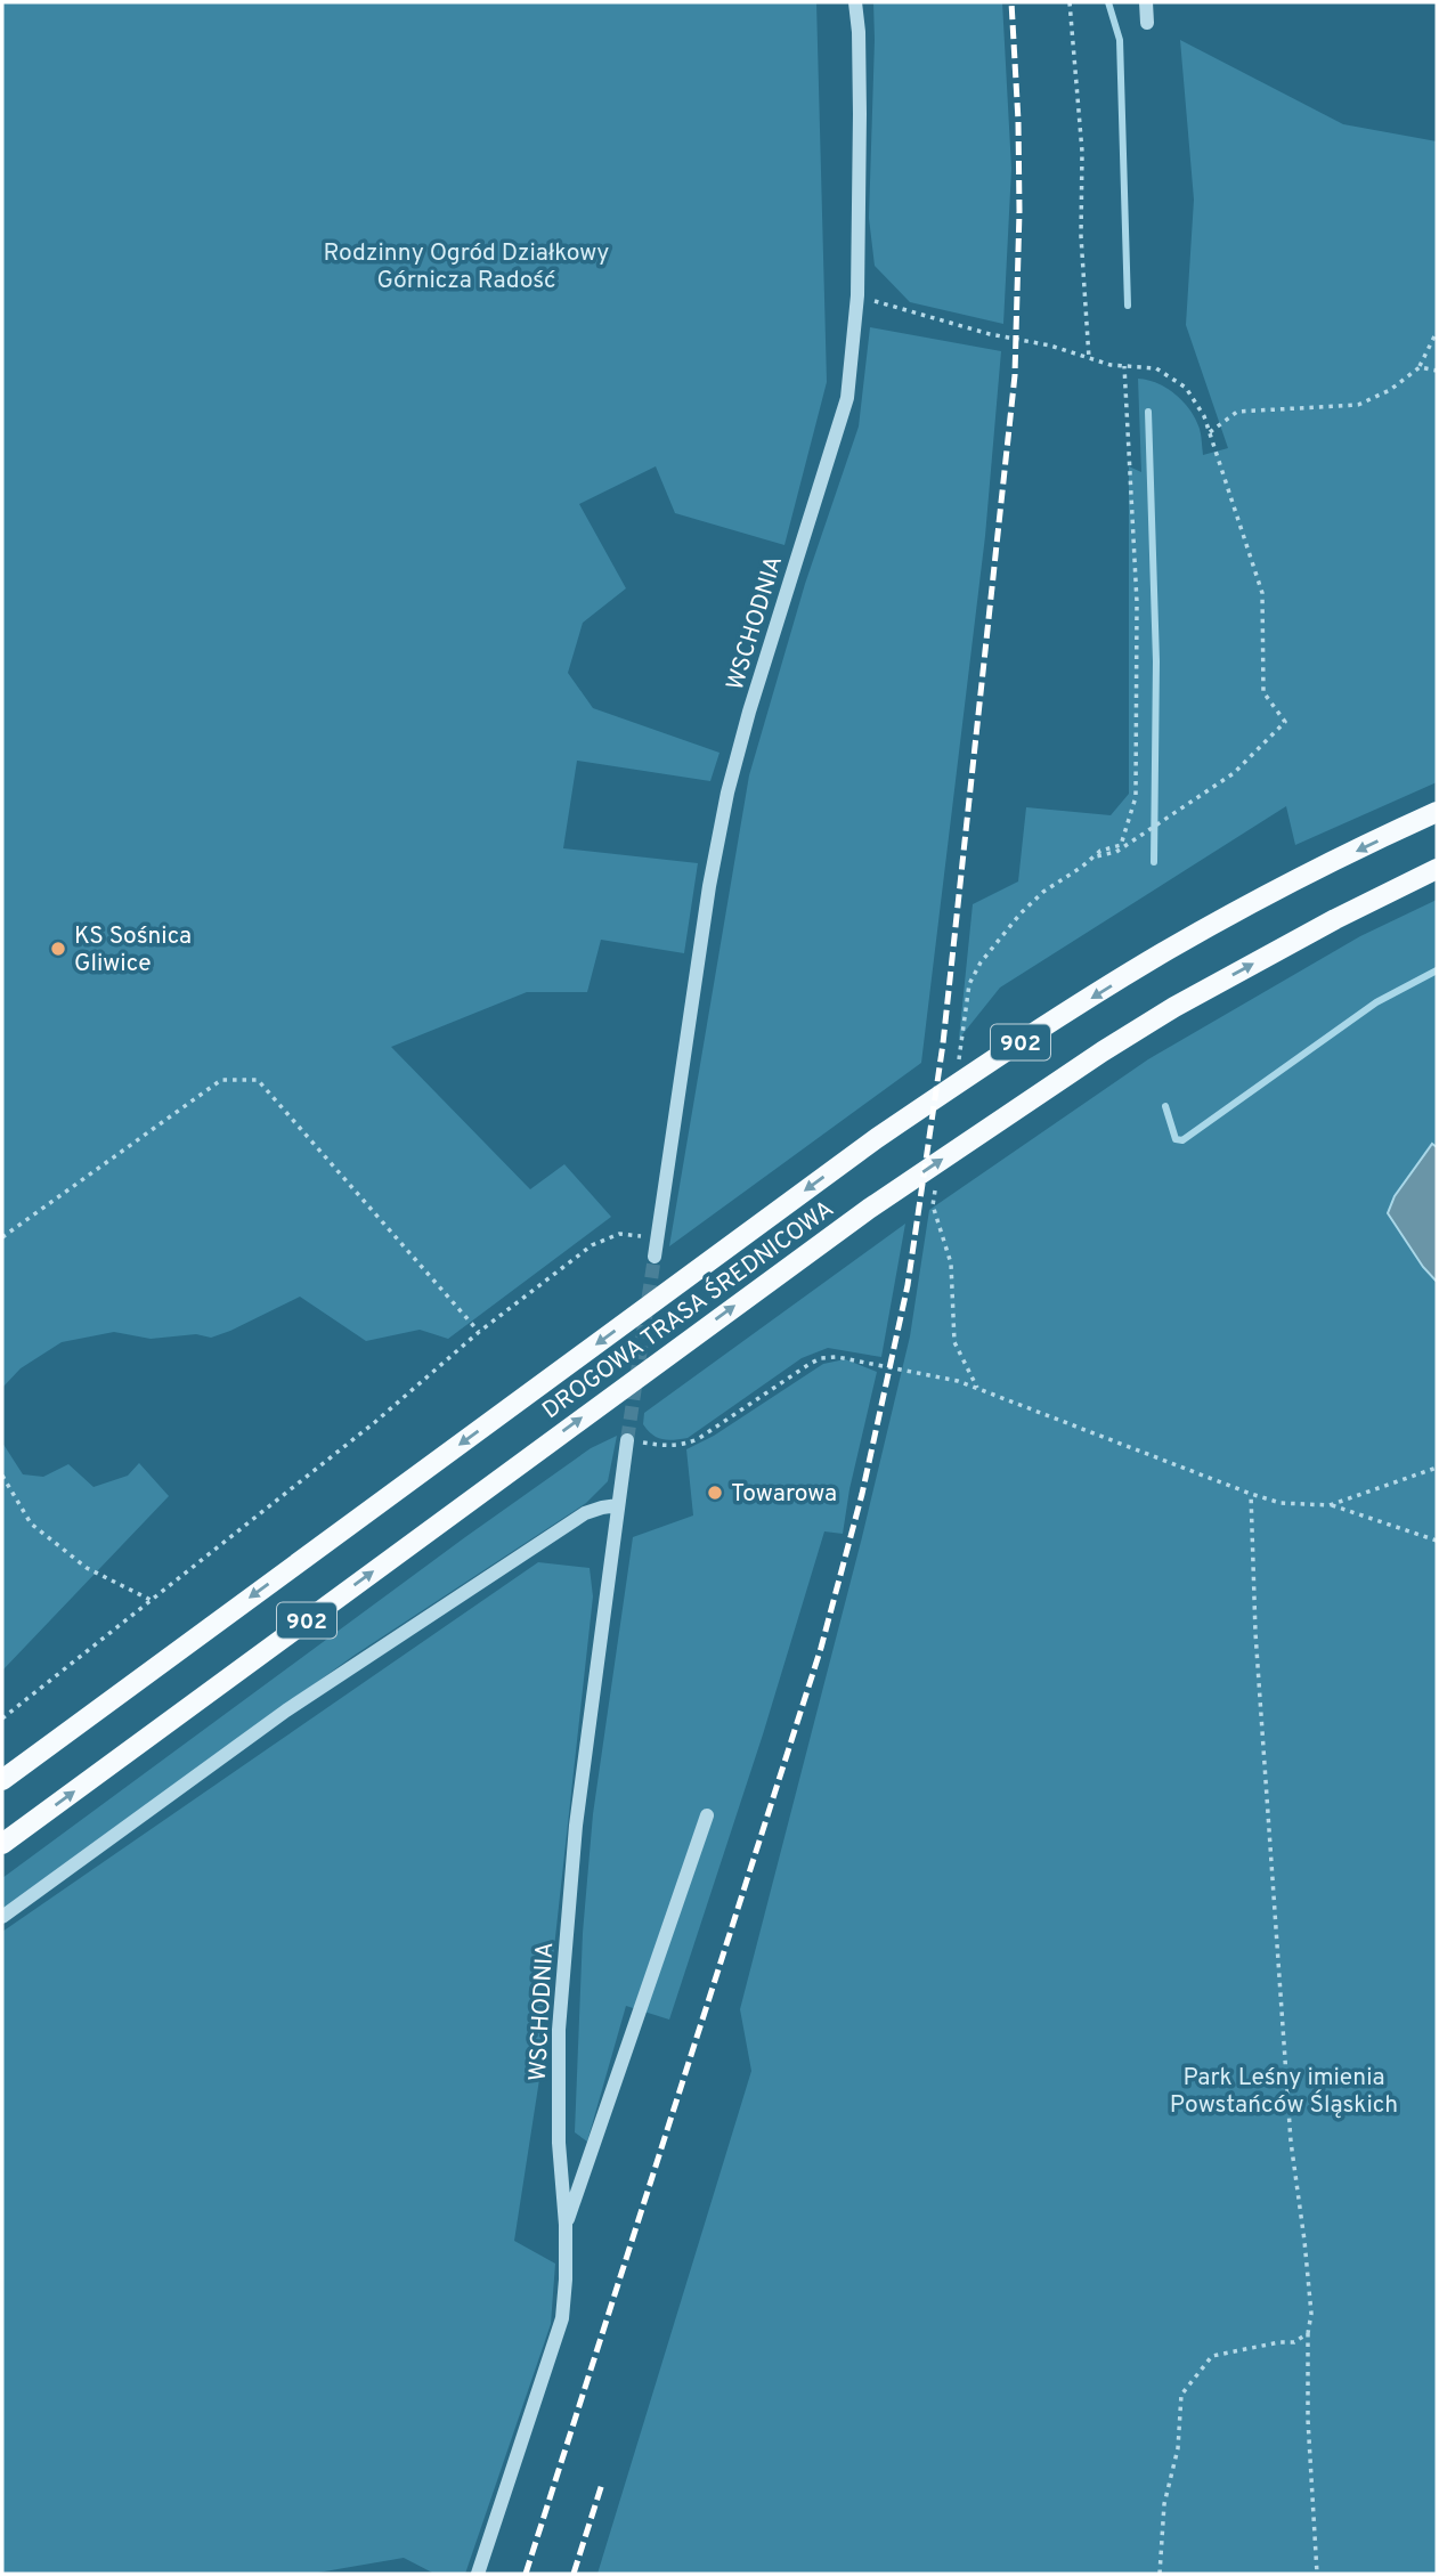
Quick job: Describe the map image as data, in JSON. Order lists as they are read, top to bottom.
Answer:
{
  "streets": {
    "main road": ["902", "DROGOWA TRASA ŚREDNICOWA"],
    "street": ["WSCHODNIA"]
  },
  "parks": ["Rodzinny Ogród Działkowy Górnicza Radość", "Park Leśny imienia Powstańców Śląskich"],
  "places": ["KS Sośnica Gliwice", "Towarowa"]
}
